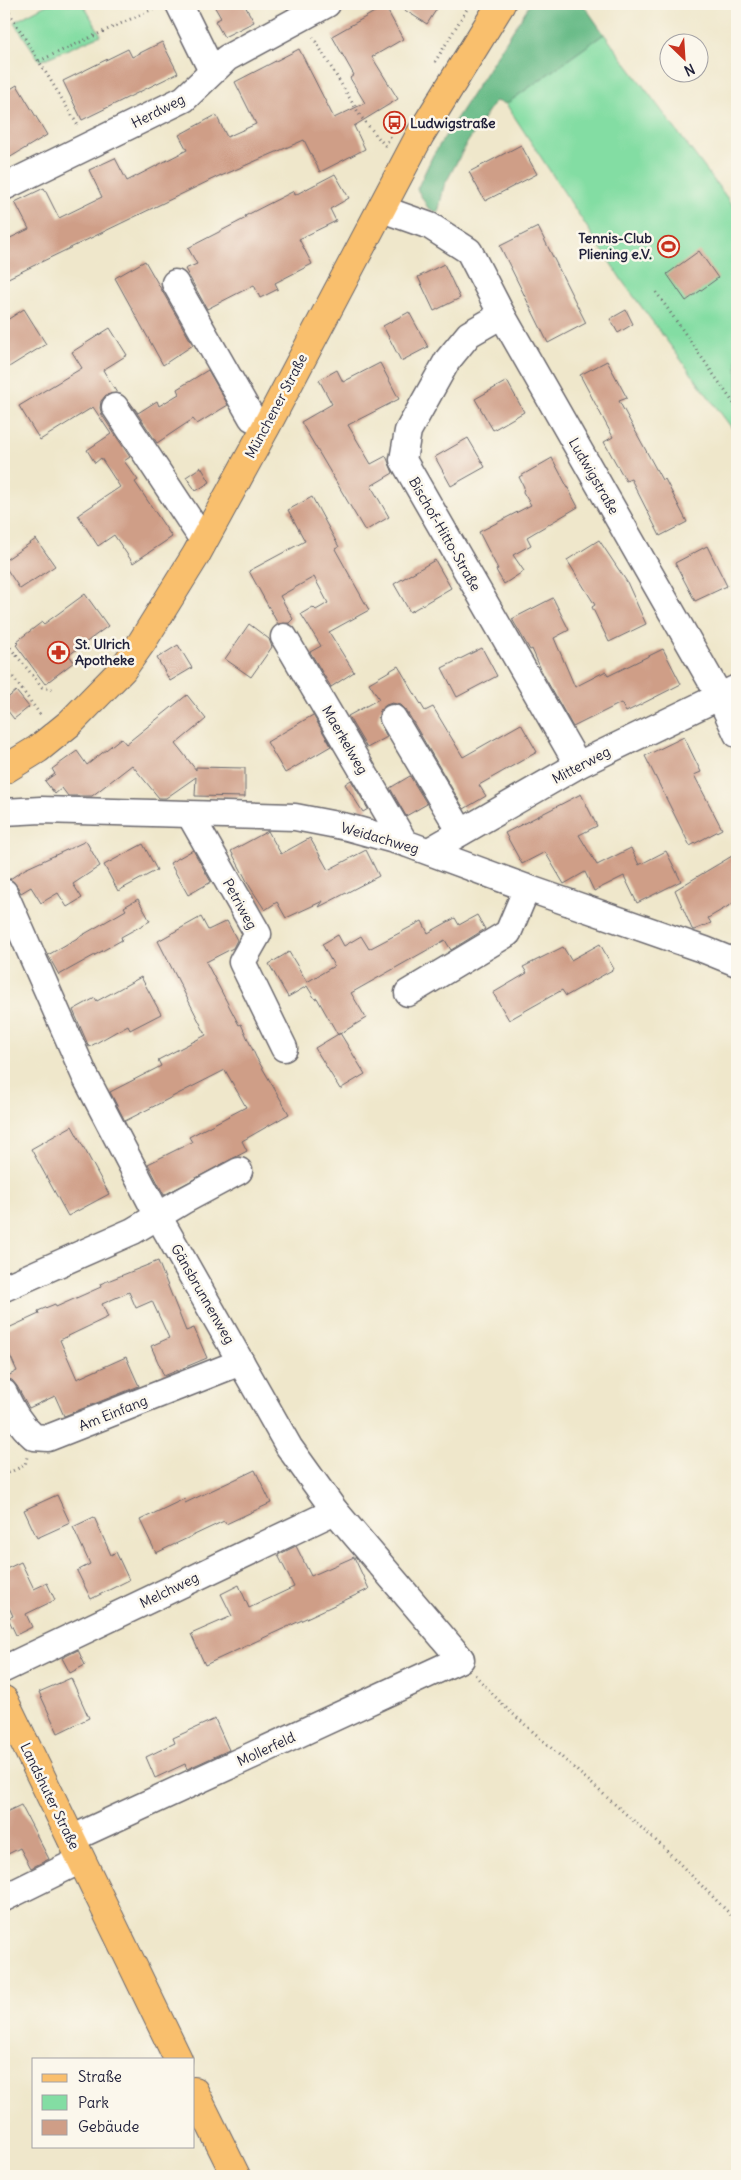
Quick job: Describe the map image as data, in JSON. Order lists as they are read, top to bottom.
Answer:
{
  "streets": {
    "main road": ["Münchener Straße", "Landshuter Straße"],
    "street": [
      "Herdweg",
      "Ludwigstraße",
      "Bischof-Hitto-Straße",
      "Maerkelweg",
      "Mitterweg",
      "Weidachweg",
      "Petriweg",
      "Gänsbrunnenweg",
      "Am Einfang",
      "Melchweg",
      "Mollerfeld"
    ]
  },
  "crossings": [
    ["Münchener Straße", "Ludwigstraße"],
    ["Ludwigstraße", "Bischof-Hitto-Straße"],
    ["Ludwigstraße", "Mitterweg"],
    ["Bischof-Hitto-Straße", "Mitterweg"],
    ["Maerkelweg", "Mitterweg"],
    ["Maerkelweg", "Weidachweg"],
    ["Mitterweg", "Weidachweg"],
    ["Weidachweg", "Petriweg"],
    ["Gänsbrunnenweg", "Am Einfang"],
    ["Gänsbrunnenweg", "Melchweg"],
    ["Gänsbrunnenweg", "Mollerfeld"],
    ["Mollerfeld", "Landshuter Straße"]
  ],
  "places": {
    "bus stop": ["Ludwigstraße"],
    "sports": ["Tennis-Club Pliening e.V."],
    "pharmacy": ["St. Ulrich Apotheke"]
  },
  "legend": ["Straße", "Park", "Gebäude"],
  "north": "bottom right"
}
